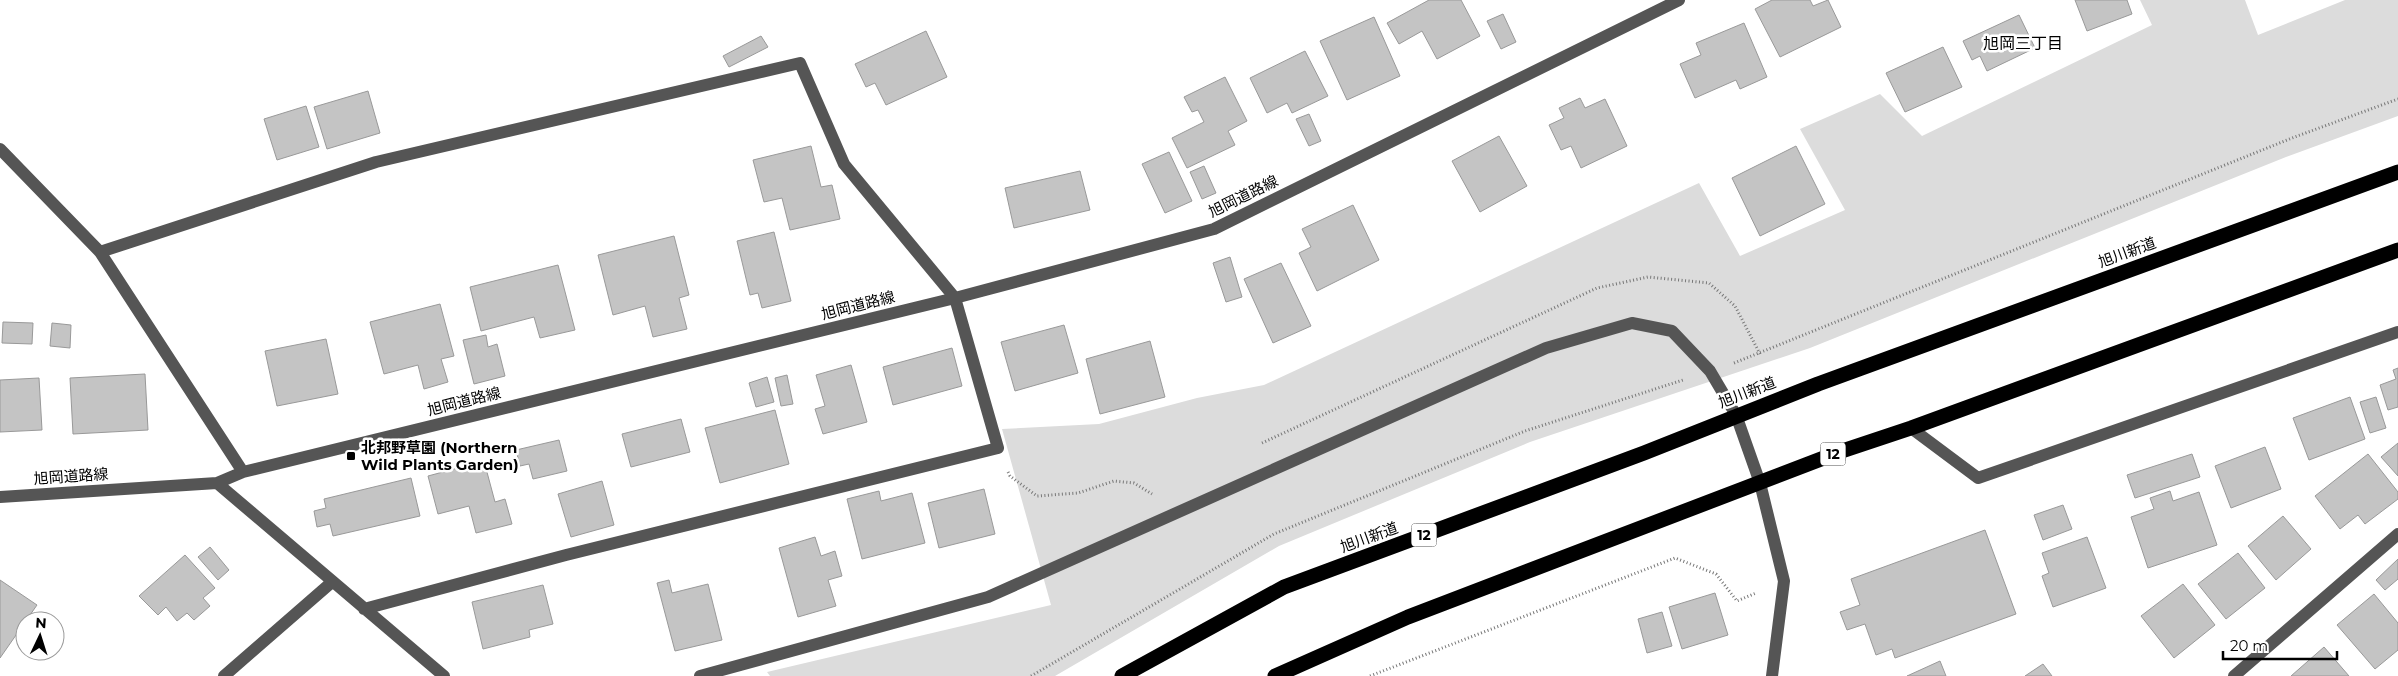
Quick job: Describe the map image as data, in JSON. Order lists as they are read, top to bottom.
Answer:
{
  "streets": {
    "highway": ["旭川新道", "12"],
    "street": ["旭岡道路線"]
  },
  "districts": ["旭岡三丁目"],
  "places": {
    "transit": ["北邦野草園 (Northern Wild Plants Garden)"]
  },
  "scale_bar": "20 m",
  "north": "top"
}
